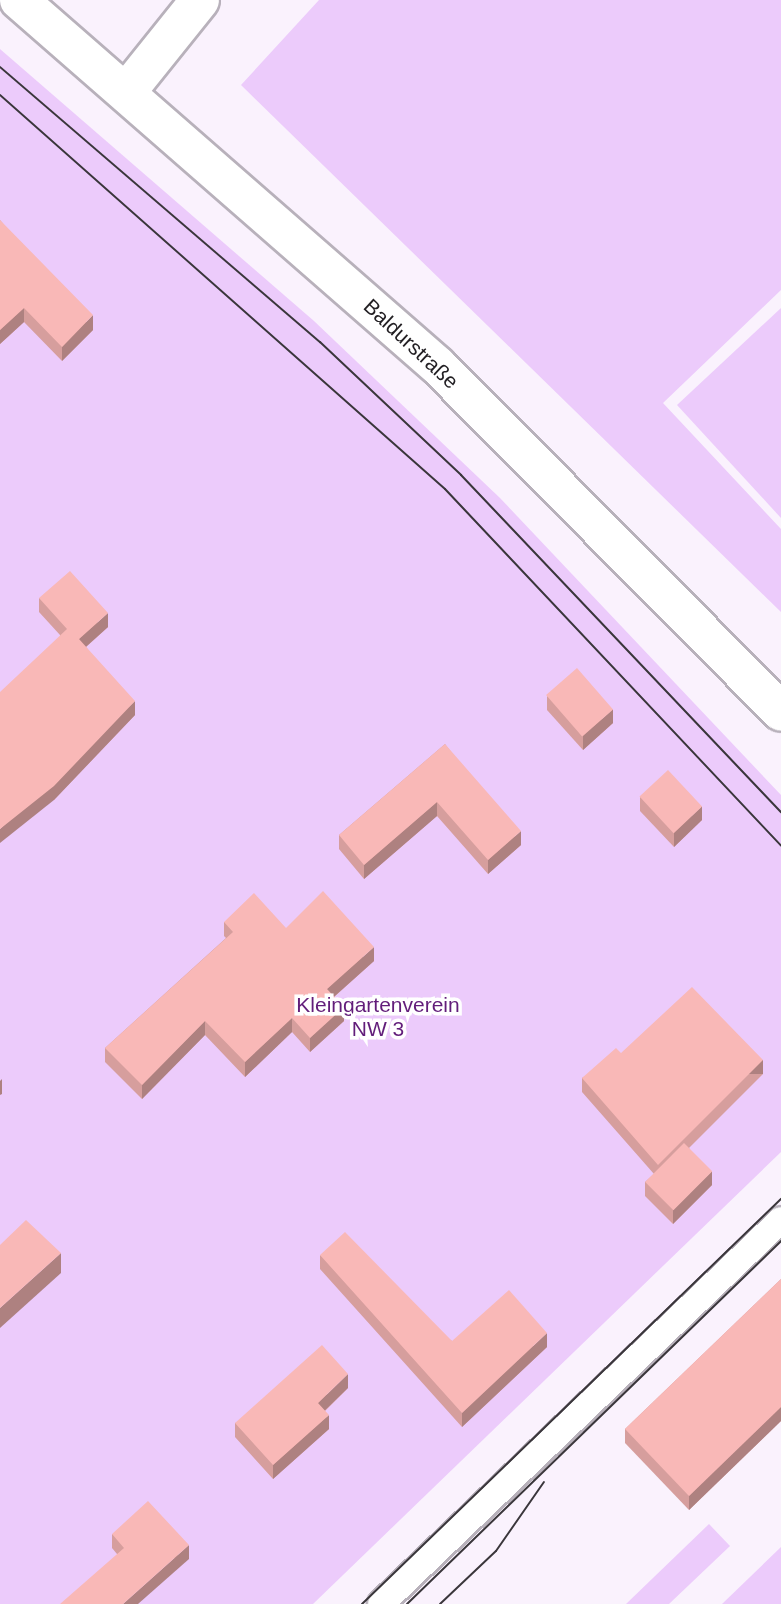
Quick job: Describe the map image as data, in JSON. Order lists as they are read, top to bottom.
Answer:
{
  "streets": {
    "street": ["Baldurstraße"]
  },
  "parks": ["Kleingartenverein NW 3"]
}
